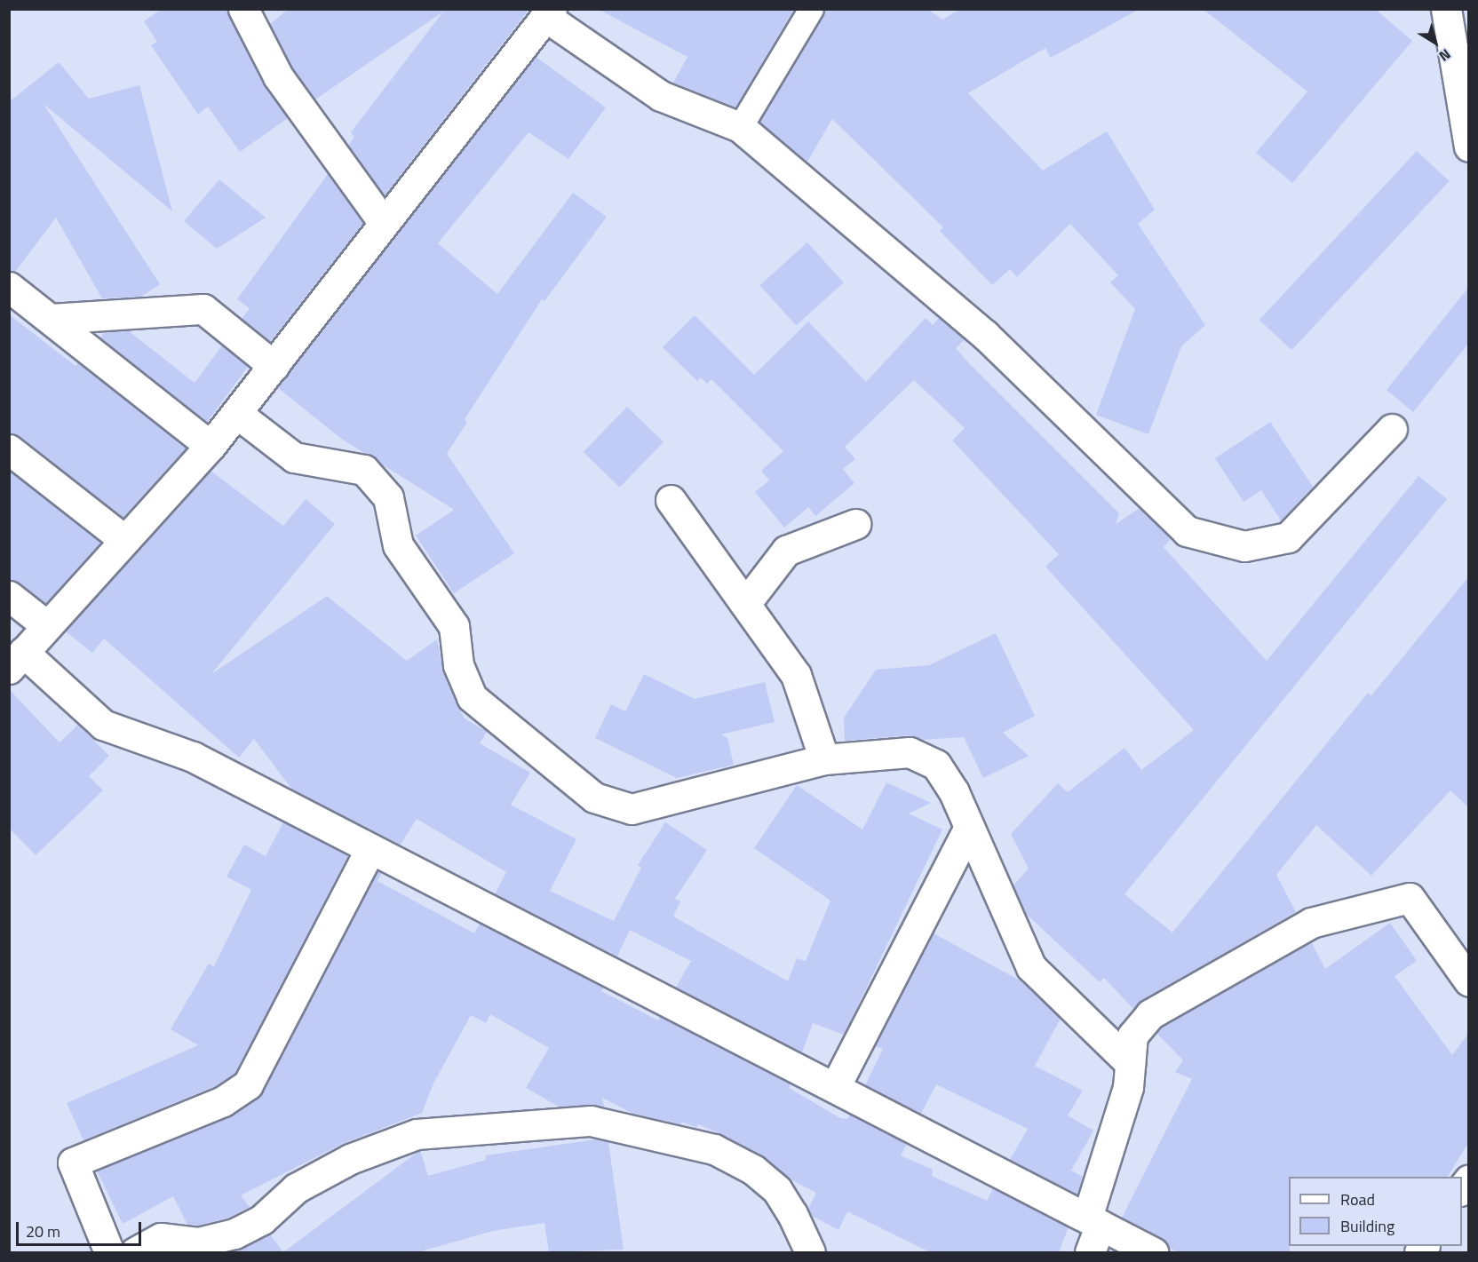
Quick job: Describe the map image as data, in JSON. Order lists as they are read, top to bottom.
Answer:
{
  "legend": ["Road", "Building"],
  "scale_bar": "20 m",
  "north": "bottom right"
}
